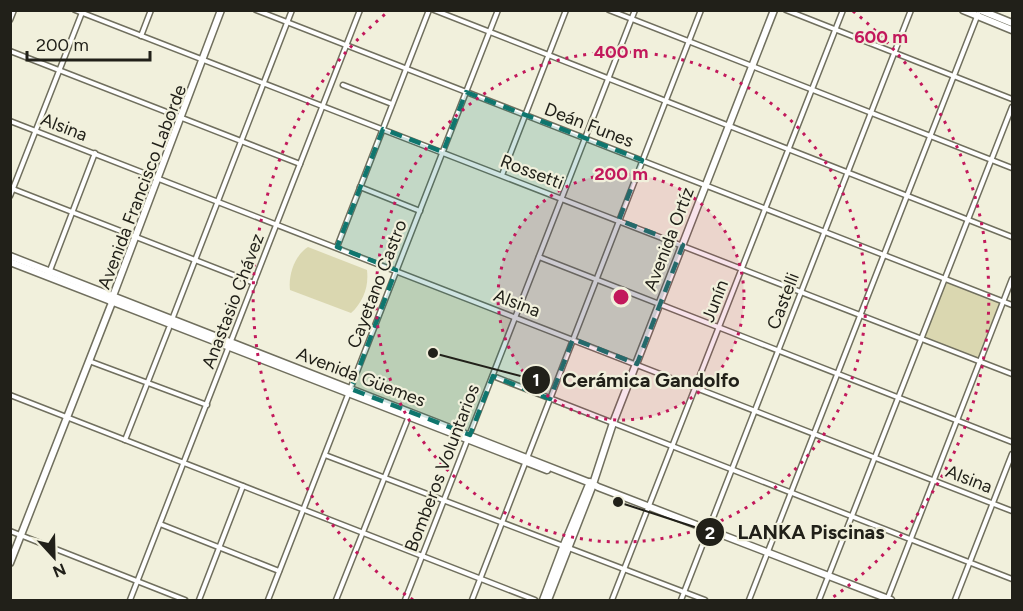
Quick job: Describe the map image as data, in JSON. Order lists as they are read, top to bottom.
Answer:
{
  "streets": {
    "main road": ["Avenida Francisco Laborde", "Avenida Ortíz", "Avenida Güemes"],
    "street": [
      "Deán Funes",
      "Alsina",
      "Rossetti",
      "Cayetano Castro",
      "Anastasio Chávez",
      "Junín",
      "Castelli",
      "Bomberos Voluntarios"
    ]
  },
  "crossings": [
    ["Deán Funes", "Avenida Ortíz"],
    ["Deán Funes", "Cayetano Castro"],
    ["Deán Funes", "Anastasio Chávez"],
    ["Deán Funes", "Junín"],
    ["Deán Funes", "Castelli"],
    ["Deán Funes", "Bomberos Voluntarios"],
    ["Alsina", "Avenida Francisco Laborde"],
    ["Alsina", "Avenida Ortíz"],
    ["Alsina", "Cayetano Castro"],
    ["Alsina", "Anastasio Chávez"],
    ["Alsina", "Junín"],
    ["Alsina", "Castelli"],
    ["Alsina", "Bomberos Voluntarios"],
    ["Rossetti", "Avenida Francisco Laborde"],
    ["Rossetti", "Avenida Ortíz"],
    ["Rossetti", "Cayetano Castro"],
    ["Rossetti", "Anastasio Chávez"],
    ["Rossetti", "Junín"],
    ["Rossetti", "Castelli"],
    ["Rossetti", "Bomberos Voluntarios"],
    ["Avenida Francisco Laborde", "Avenida Güemes"],
    ["Avenida Ortíz", "Avenida Güemes"],
    ["Cayetano Castro", "Avenida Güemes"],
    ["Anastasio Chávez", "Avenida Güemes"],
    ["Junín", "Avenida Güemes"],
    ["Castelli", "Avenida Güemes"],
    ["Avenida Güemes", "Bomberos Voluntarios"]
  ],
  "places": ["Cerámica Gandolfo", "LANKA Piscinas"],
  "scale_bar": "200 m",
  "north": "bottom",
  "rings": ["600 m", "400 m", "200 m"]
}
